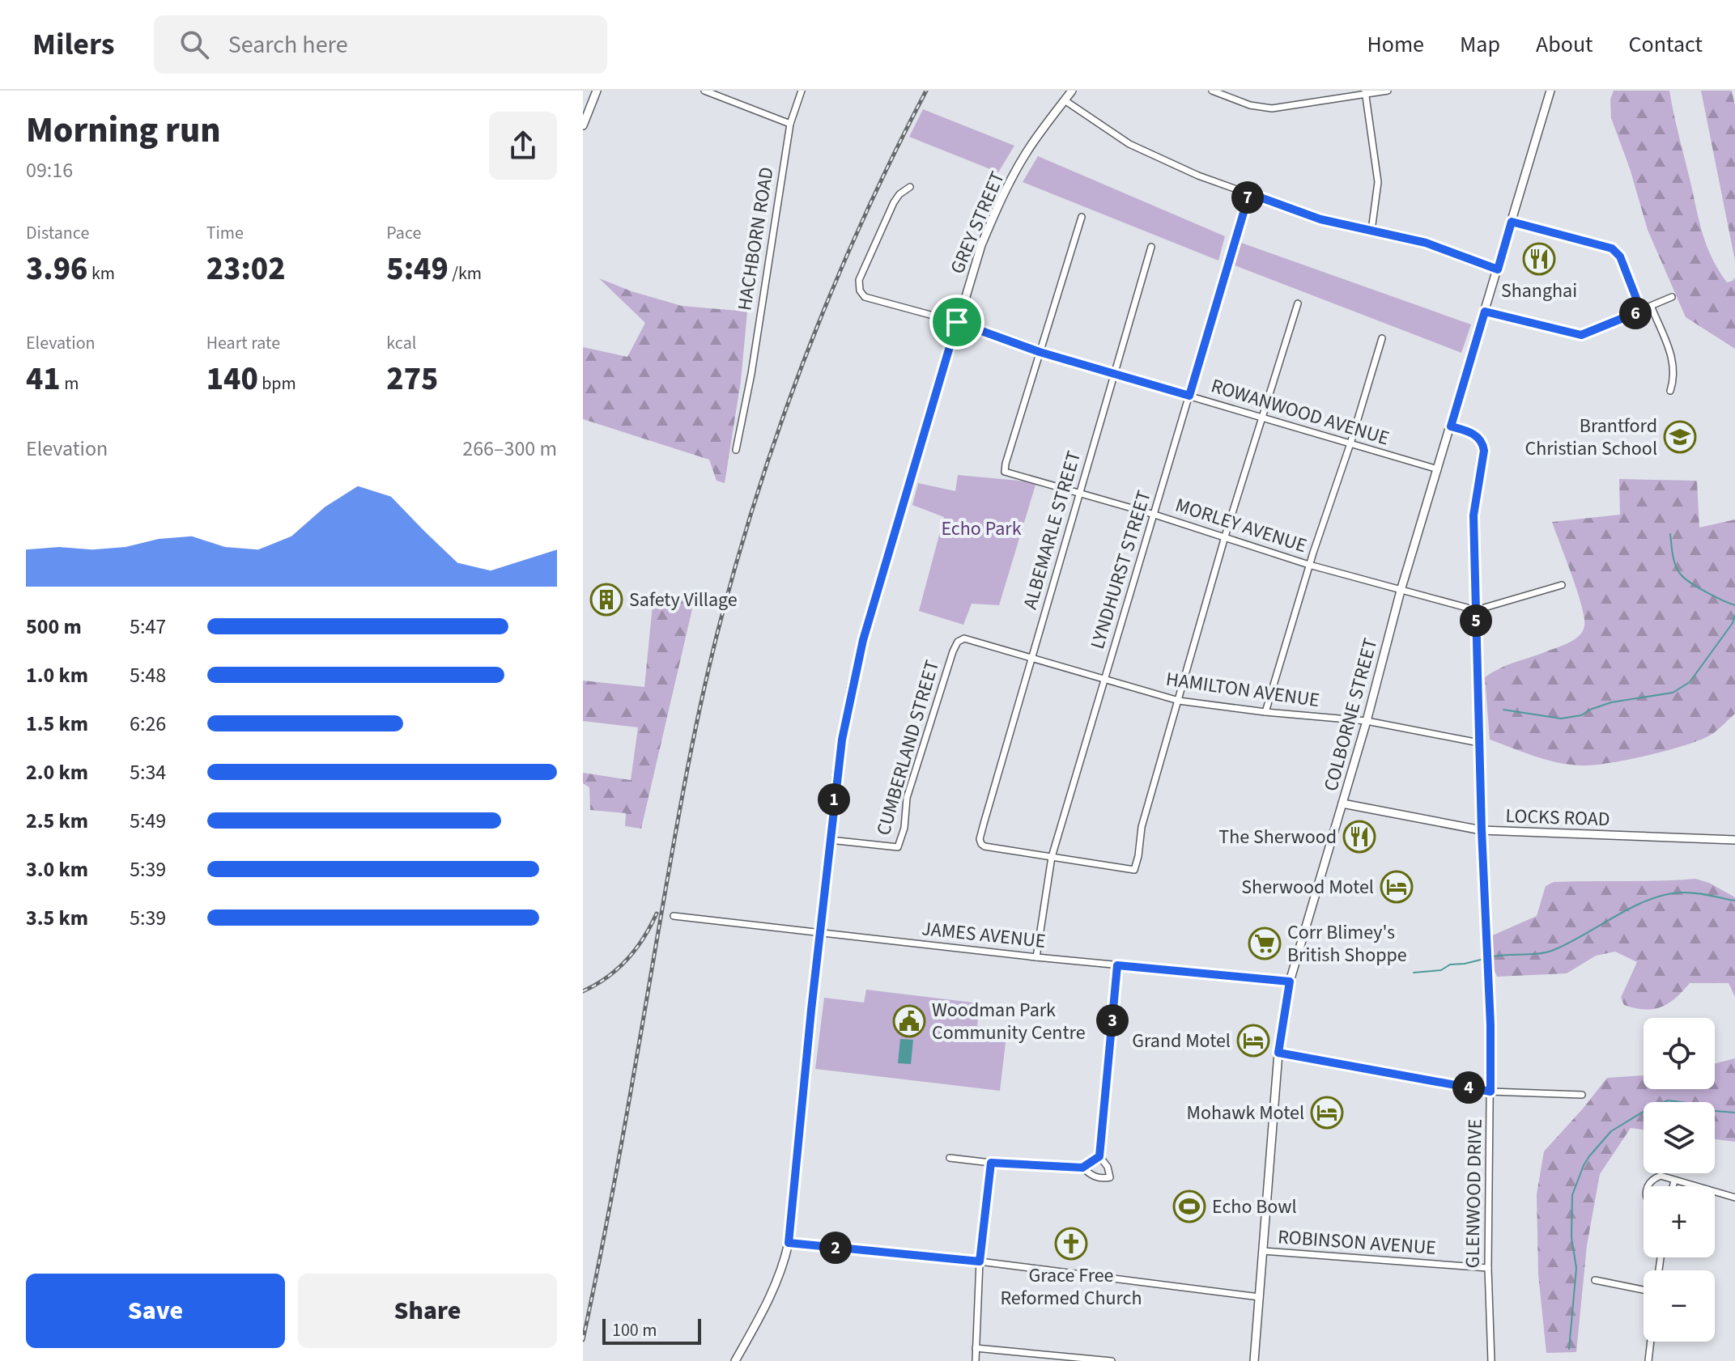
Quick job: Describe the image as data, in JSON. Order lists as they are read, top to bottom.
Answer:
{
  "streets": {
    "street": [
      "GREY STREET",
      "HACHBORN ROAD",
      "ROWANWOOD AVENUE",
      "MORLEY AVENUE",
      "ALBEMARLE STREET",
      "LYNDHURST STREET",
      "HAMILTON AVENUE",
      "COLBORNE STREET",
      "CUMBERLAND STREET",
      "LOCKS ROAD",
      "JAMES AVENUE",
      "GLENWOOD DRIVE",
      "ROBINSON AVENUE"
    ]
  },
  "crossings": [
    ["GREY STREET", "ROWANWOOD AVENUE"],
    ["GREY STREET", "CUMBERLAND STREET"],
    ["GREY STREET", "JAMES AVENUE"],
    ["ROWANWOOD AVENUE", "MORLEY AVENUE"],
    ["ROWANWOOD AVENUE", "ALBEMARLE STREET"],
    ["ROWANWOOD AVENUE", "LYNDHURST STREET"],
    ["ROWANWOOD AVENUE", "COLBORNE STREET"],
    ["MORLEY AVENUE", "ALBEMARLE STREET"],
    ["MORLEY AVENUE", "LYNDHURST STREET"],
    ["MORLEY AVENUE", "COLBORNE STREET"],
    ["MORLEY AVENUE", "GLENWOOD DRIVE"],
    ["ALBEMARLE STREET", "LYNDHURST STREET"],
    ["ALBEMARLE STREET", "HAMILTON AVENUE"],
    ["LYNDHURST STREET", "HAMILTON AVENUE"],
    ["LYNDHURST STREET", "JAMES AVENUE"],
    ["HAMILTON AVENUE", "COLBORNE STREET"],
    ["HAMILTON AVENUE", "CUMBERLAND STREET"],
    ["HAMILTON AVENUE", "GLENWOOD DRIVE"],
    ["COLBORNE STREET", "LOCKS ROAD"],
    ["COLBORNE STREET", "JAMES AVENUE"],
    ["COLBORNE STREET", "GLENWOOD DRIVE"],
    ["COLBORNE STREET", "ROBINSON AVENUE"],
    ["LOCKS ROAD", "GLENWOOD DRIVE"],
    ["GLENWOOD DRIVE", "ROBINSON AVENUE"]
  ],
  "parks": ["Echo Park"],
  "places": {
    "restaurant": ["Shanghai", "The Sherwood"],
    "school or university": ["Brantford Christian School"],
    "building": ["Safety Village"],
    "hotel": ["Sherwood Motel", "Grand Motel", "Mohawk Motel"],
    "supermarket": ["Corr Blimey's British Shoppe"],
    "public building": ["Woodman Park Community Centre"],
    "sports": ["Echo Bowl"],
    "church": ["Grace Free Reformed Church"]
  },
  "scale_bar": "100 m",
  "page": {
    "header": "Milers",
    "search": "Search here",
    "nav": [
      "Home",
      "Map",
      "About",
      "Contact"
    ],
    "heading": ["Morning run", "09:16"],
    "pins": [
      "7",
      "6",
      "5",
      "1",
      "3",
      "4",
      "2"
    ],
    "stats": [
      ["Distance", "3.96 km"],
      ["Time", "23:02"],
      ["Pace", "5:49 /km"],
      ["Elevation", "41 m"],
      ["Heart rate", "140 bpm"],
      ["kcal", "275"]
    ],
    "chart": ["Elevation", "266–300 m"],
    "list": [
      {
        "name": "500 m",
        "note": "5:47"
      },
      {
        "name": "1.0 km",
        "note": "5:48"
      },
      {
        "name": "1.5 km",
        "note": "6:26"
      },
      {
        "name": "2.0 km",
        "note": "5:34"
      },
      {
        "name": "2.5 km",
        "note": "5:49"
      },
      {
        "name": "3.0 km",
        "note": "5:39"
      },
      {
        "name": "3.5 km",
        "note": "5:39"
      }
    ],
    "map_buttons": ["+", "−"],
    "buttons": ["Save", "Share"],
    "scale": "100 m"
  }
}
